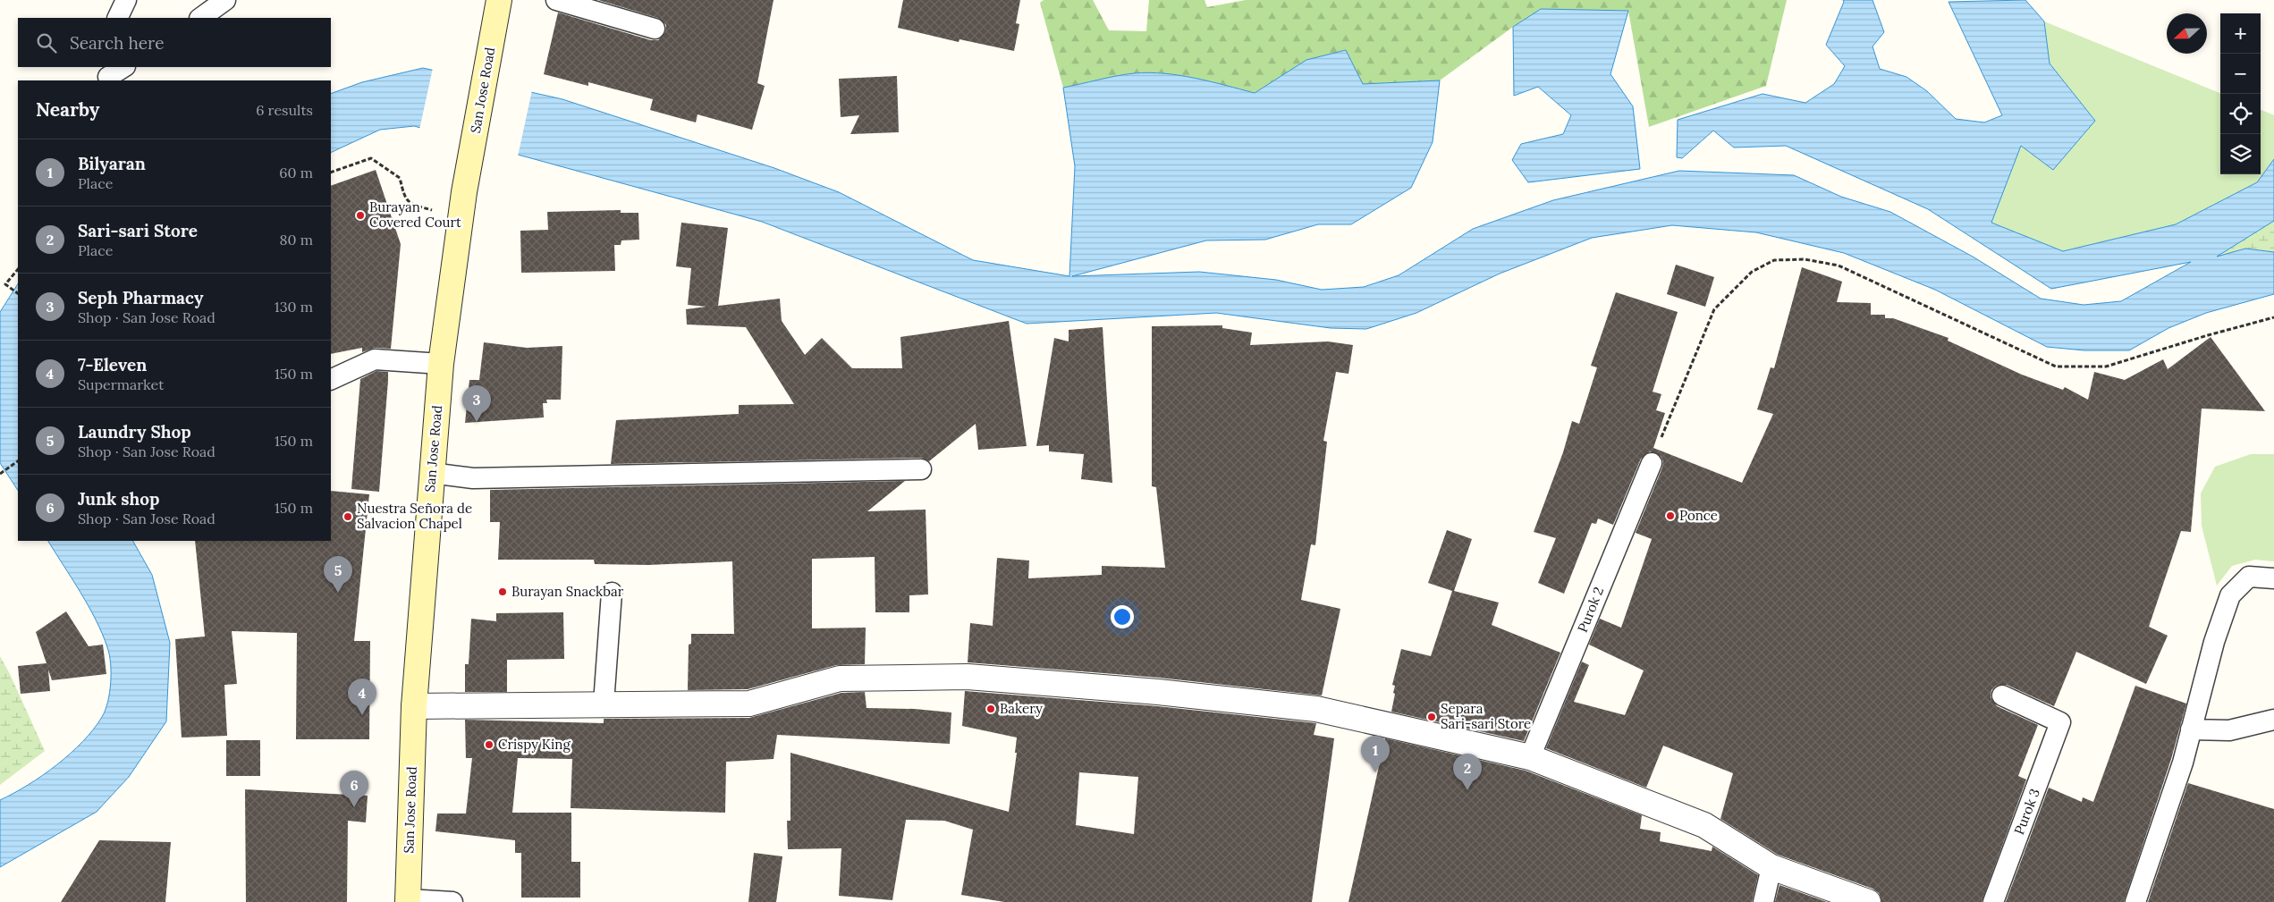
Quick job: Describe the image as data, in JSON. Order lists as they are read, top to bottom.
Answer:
{
  "streets": {
    "main road": ["San Jose Road"],
    "lane": ["Purok 2", "Purok 3"]
  },
  "places": [
    "Burayan Covered Court",
    "Ponce",
    "Nuestra Señora de Salvacion Chapel",
    "Burayan Snackbar",
    "Bakery",
    "Separa Sari-sari Store",
    "Crispy King"
  ],
  "north": "left",
  "page": {
    "map_buttons": ["+", "−"],
    "search": "Search here",
    "heading": ["Nearby", "6 results"],
    "list": [
      {
        "mark": "1",
        "name": "Bilyaran",
        "note": "Place",
        "value": "60 m"
      },
      {
        "mark": "2",
        "name": "Sari-sari Store",
        "note": "Place",
        "value": "80 m"
      },
      {
        "mark": "3",
        "name": "Seph Pharmacy",
        "note": "Shop · San Jose Road",
        "value": "130 m"
      },
      {
        "mark": "4",
        "name": "7-Eleven",
        "note": "Supermarket",
        "value": "150 m"
      },
      {
        "mark": "5",
        "name": "Laundry Shop",
        "note": "Shop · San Jose Road",
        "value": "150 m"
      },
      {
        "mark": "6",
        "name": "Junk shop",
        "note": "Shop · San Jose Road",
        "value": "150 m"
      }
    ],
    "pins": [
      "3",
      "5",
      "4",
      "1",
      "2",
      "6"
    ]
  }
}
